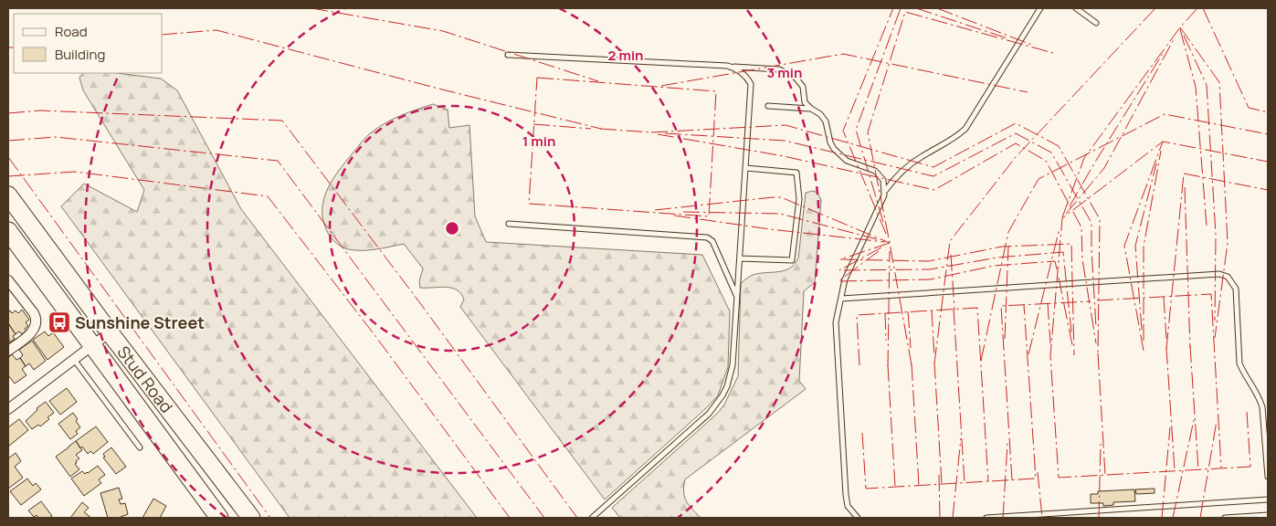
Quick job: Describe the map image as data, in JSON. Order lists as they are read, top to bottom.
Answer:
{
  "streets": {
    "highway": ["Stud Road"]
  },
  "places": {
    "bus stop": ["Sunshine Street"]
  },
  "legend": ["Road", "Building"],
  "rings": ["2 min", "3 min", "1 min"]
}
